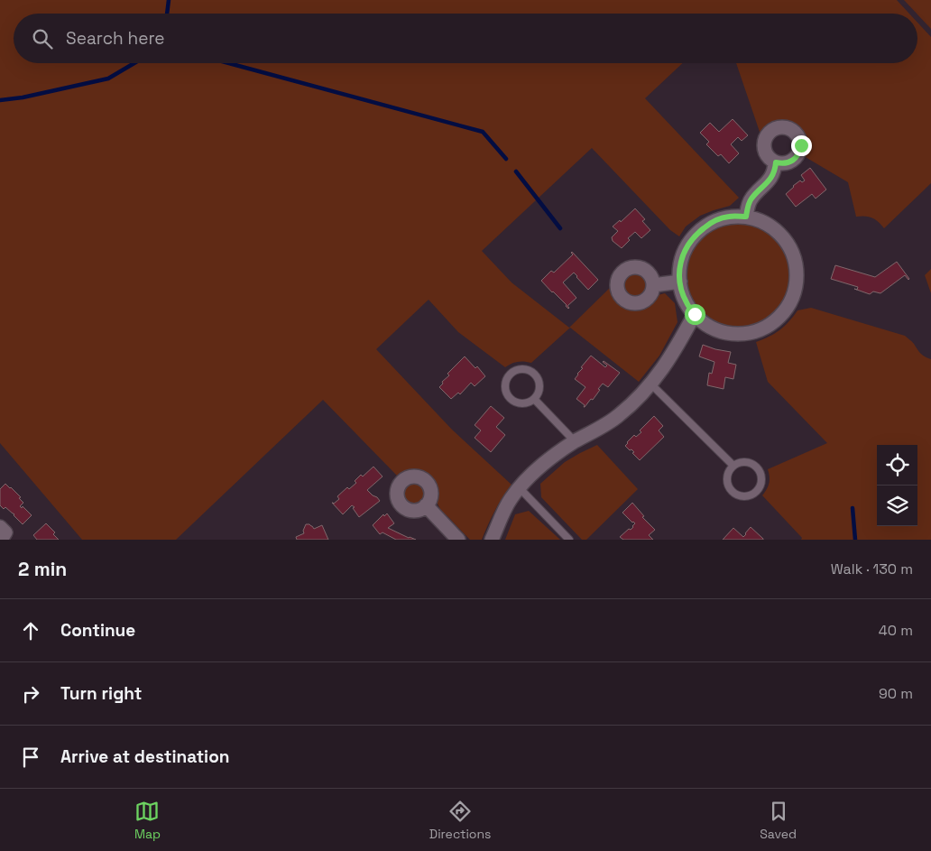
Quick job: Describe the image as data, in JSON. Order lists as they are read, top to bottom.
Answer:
{
  "page": {
    "search": "Search here",
    "heading": ["2 min", "Walk · 130 m"],
    "list": [
      ["Continue", "40 m"],
      ["Turn right", "90 m"],
      "Arrive at destination"
    ],
    "nav": ["Map", "Directions", "Saved"]
  }
}
